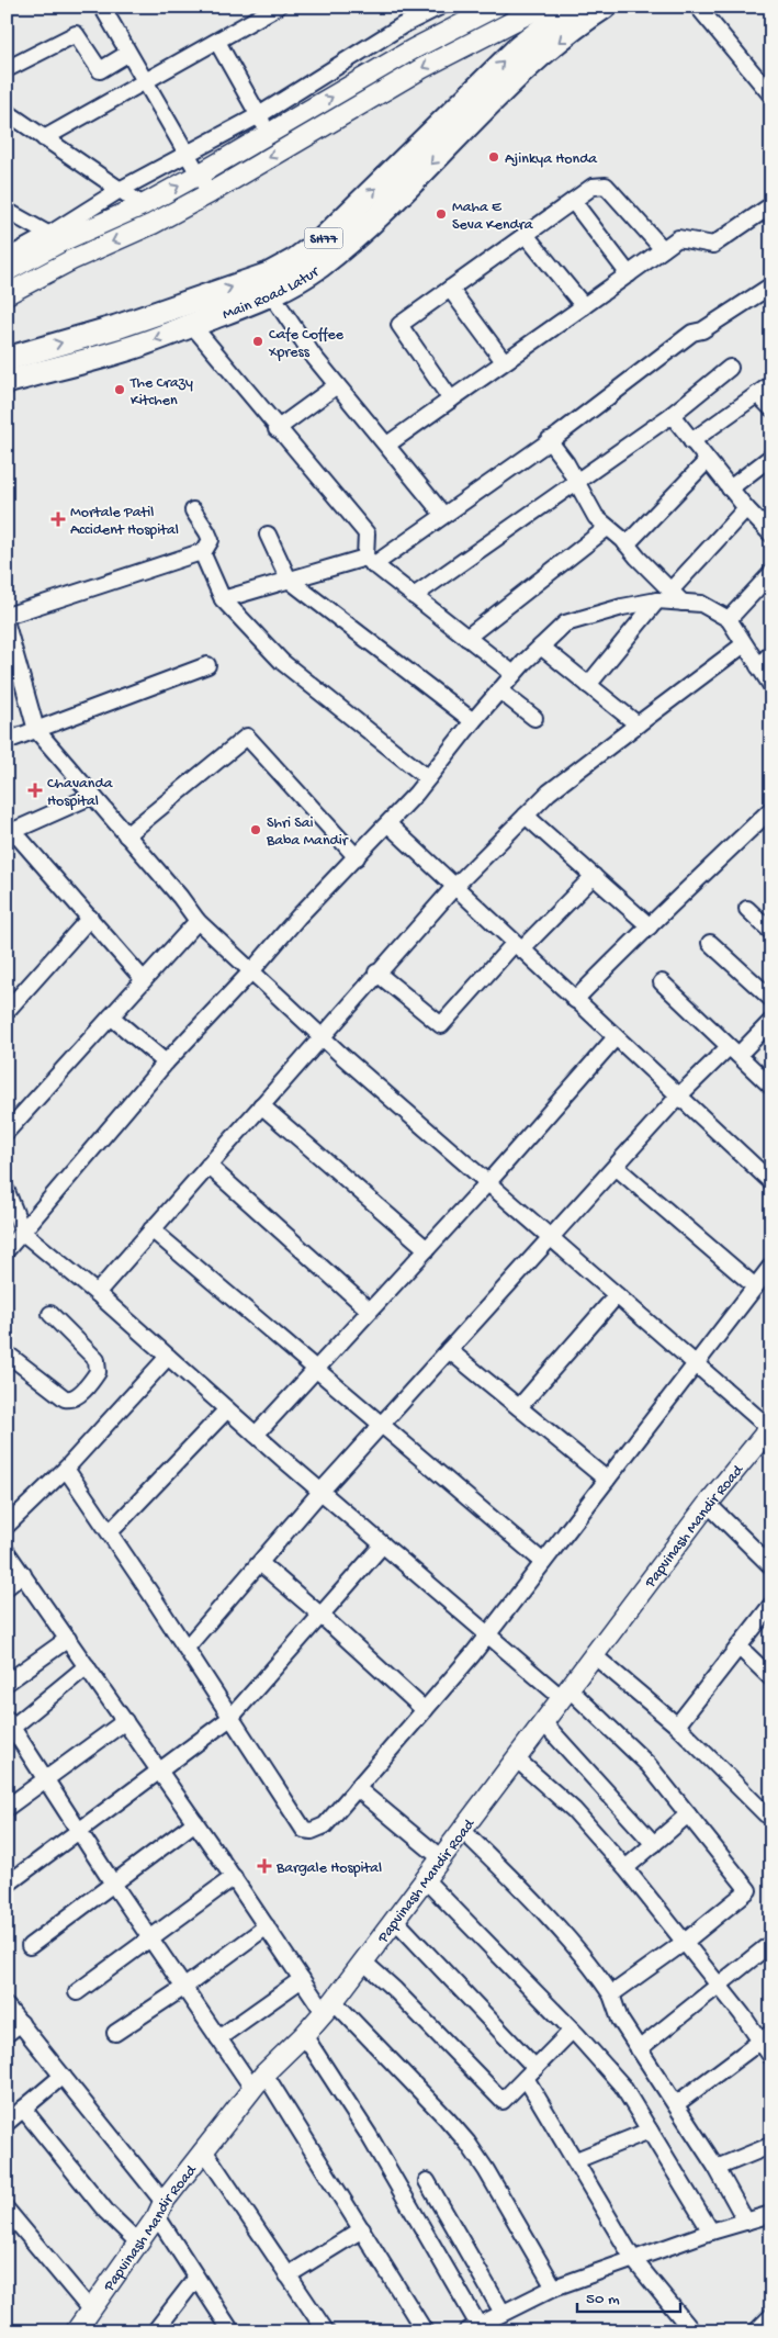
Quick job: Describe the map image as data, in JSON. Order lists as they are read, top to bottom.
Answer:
{
  "streets": {
    "main road": ["SH77", "Main Road Latur"],
    "street": ["Papvinash Mandir Road"]
  },
  "places": {
    "other": [
      "Ajinkya Honda",
      "Maha E Seva Kendra",
      "Cafe Coffee Xpress",
      "The Crazy Kitchen",
      "Shri Sai Baba Mandir"
    ],
    "health": ["Mortale Patil Accident Hospital", "Chavanda Hospital", "Bargale Hospital"]
  },
  "scale_bar": "50 m"
}
